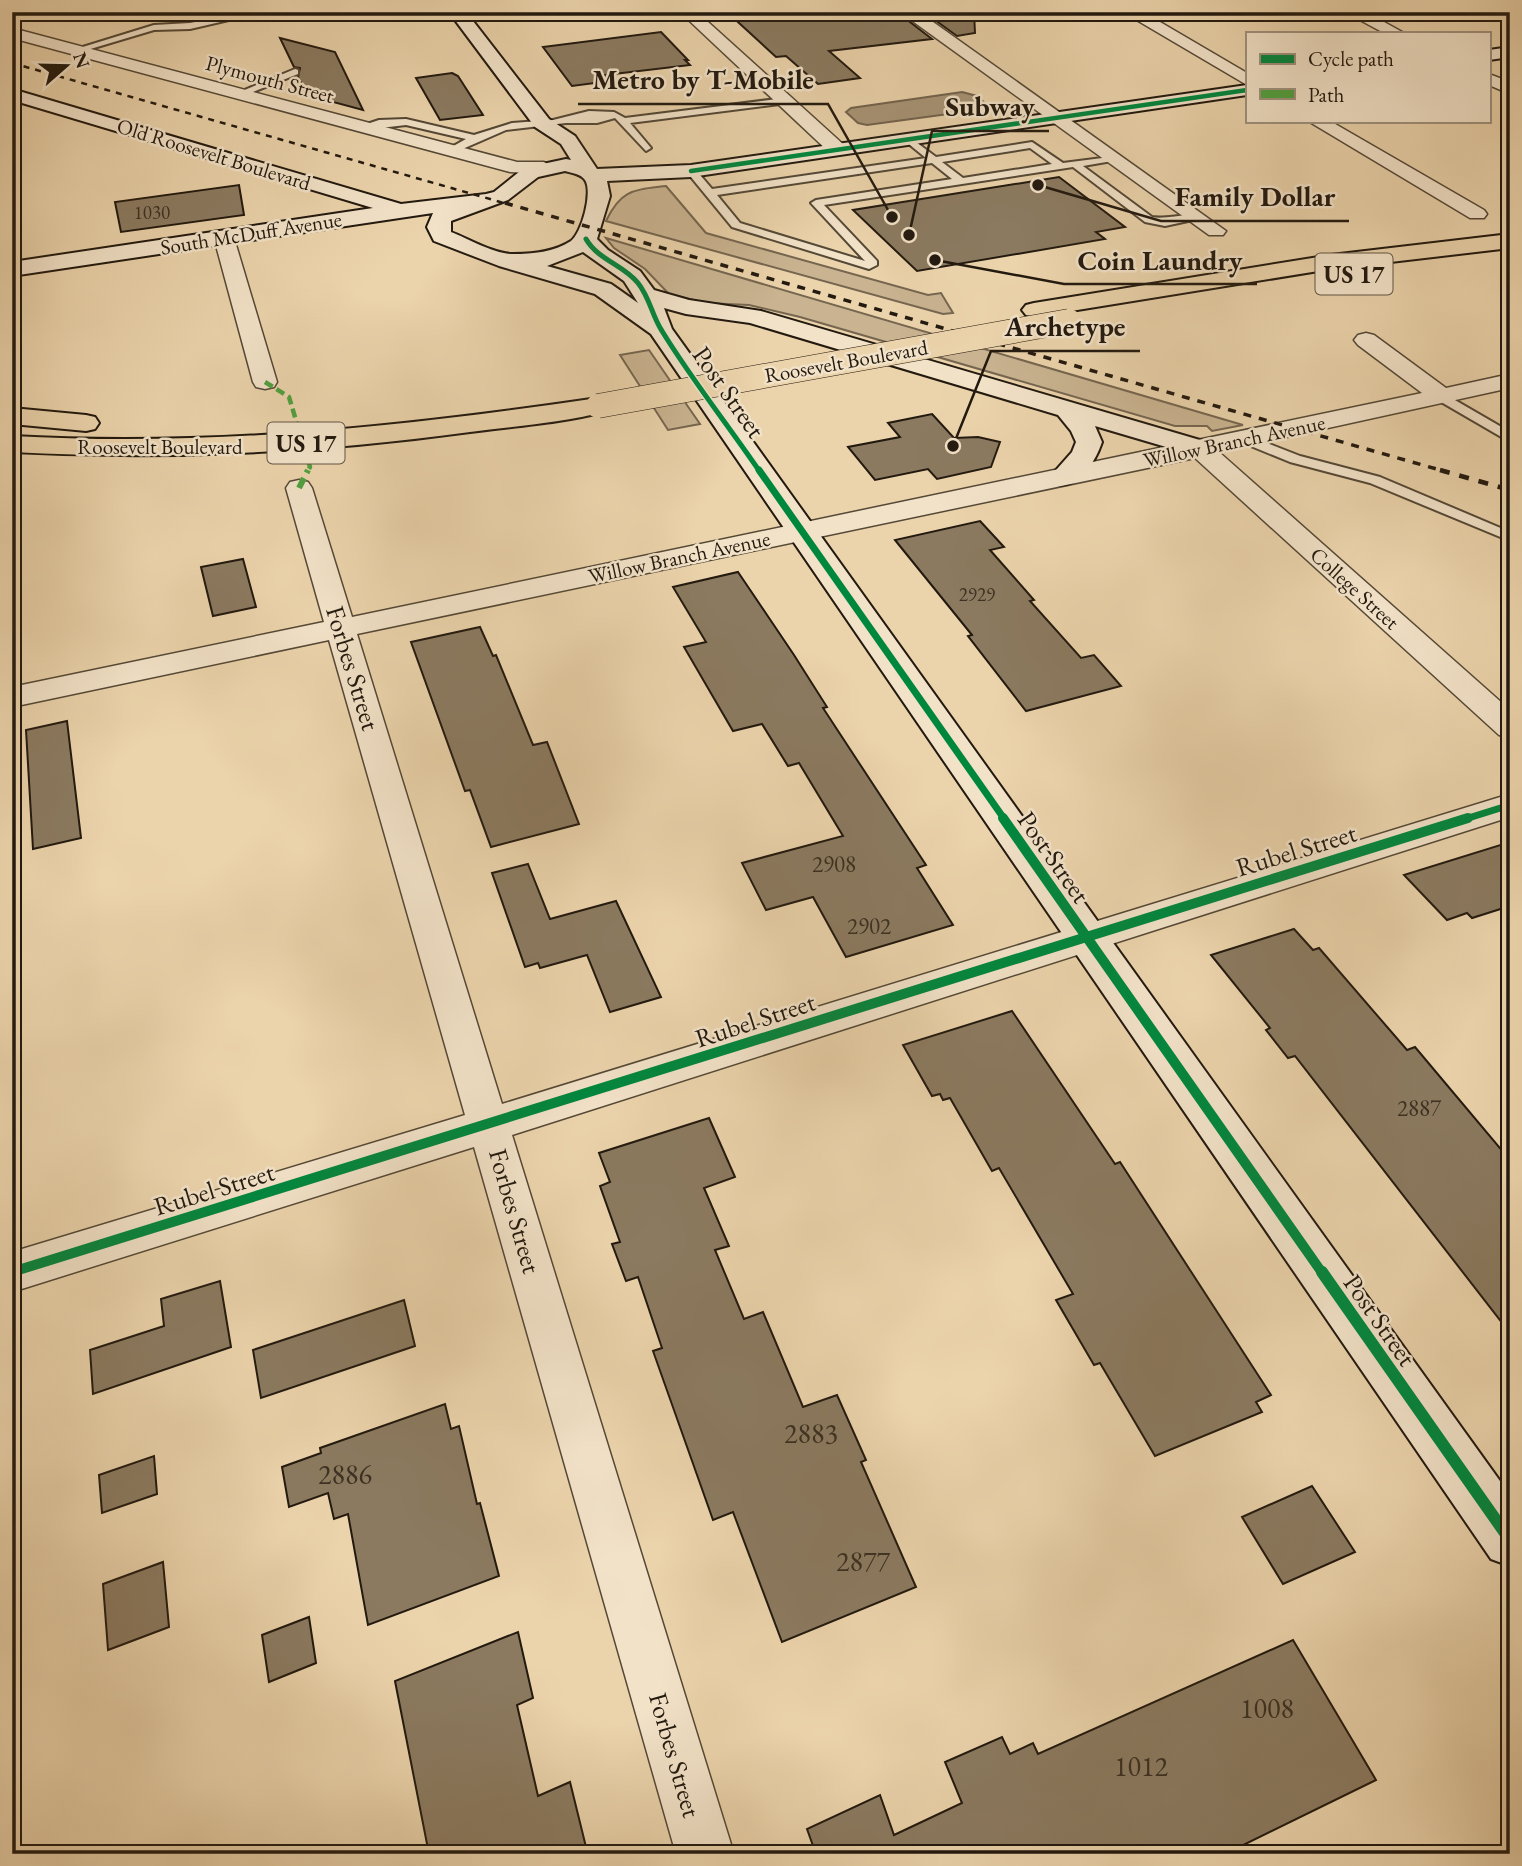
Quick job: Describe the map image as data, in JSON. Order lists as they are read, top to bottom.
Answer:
{
  "streets": {
    "highway": ["US 17", "Roosevelt Boulevard"],
    "main road": ["Old Roosevelt Boulevard", "South McDuff Avenue", "Post Street"],
    "street": [
      "Plymouth Street",
      "Willow Branch Avenue",
      "College Street",
      "Forbes Street",
      "Rubel Street"
    ]
  },
  "crossings": [
    ["Old Roosevelt Boulevard", "South McDuff Avenue"],
    ["Old Roosevelt Boulevard", "Post Street"],
    ["Post Street", "Willow Branch Avenue"],
    ["Post Street", "Rubel Street"],
    ["Willow Branch Avenue", "College Street"],
    ["Willow Branch Avenue", "Forbes Street"],
    ["Forbes Street", "Rubel Street"]
  ],
  "places": [
    "Family Dollar",
    "Metro by T-Mobile",
    "Subway",
    "Coin Laundry",
    "Archetype"
  ],
  "house_numbers": [
    "1030",
    "2929",
    "2908",
    "2902",
    "2887",
    "2883",
    "2886",
    "2877",
    "1008",
    "1012"
  ],
  "legend": ["Cycle path", "Path"],
  "north": "right"
}
